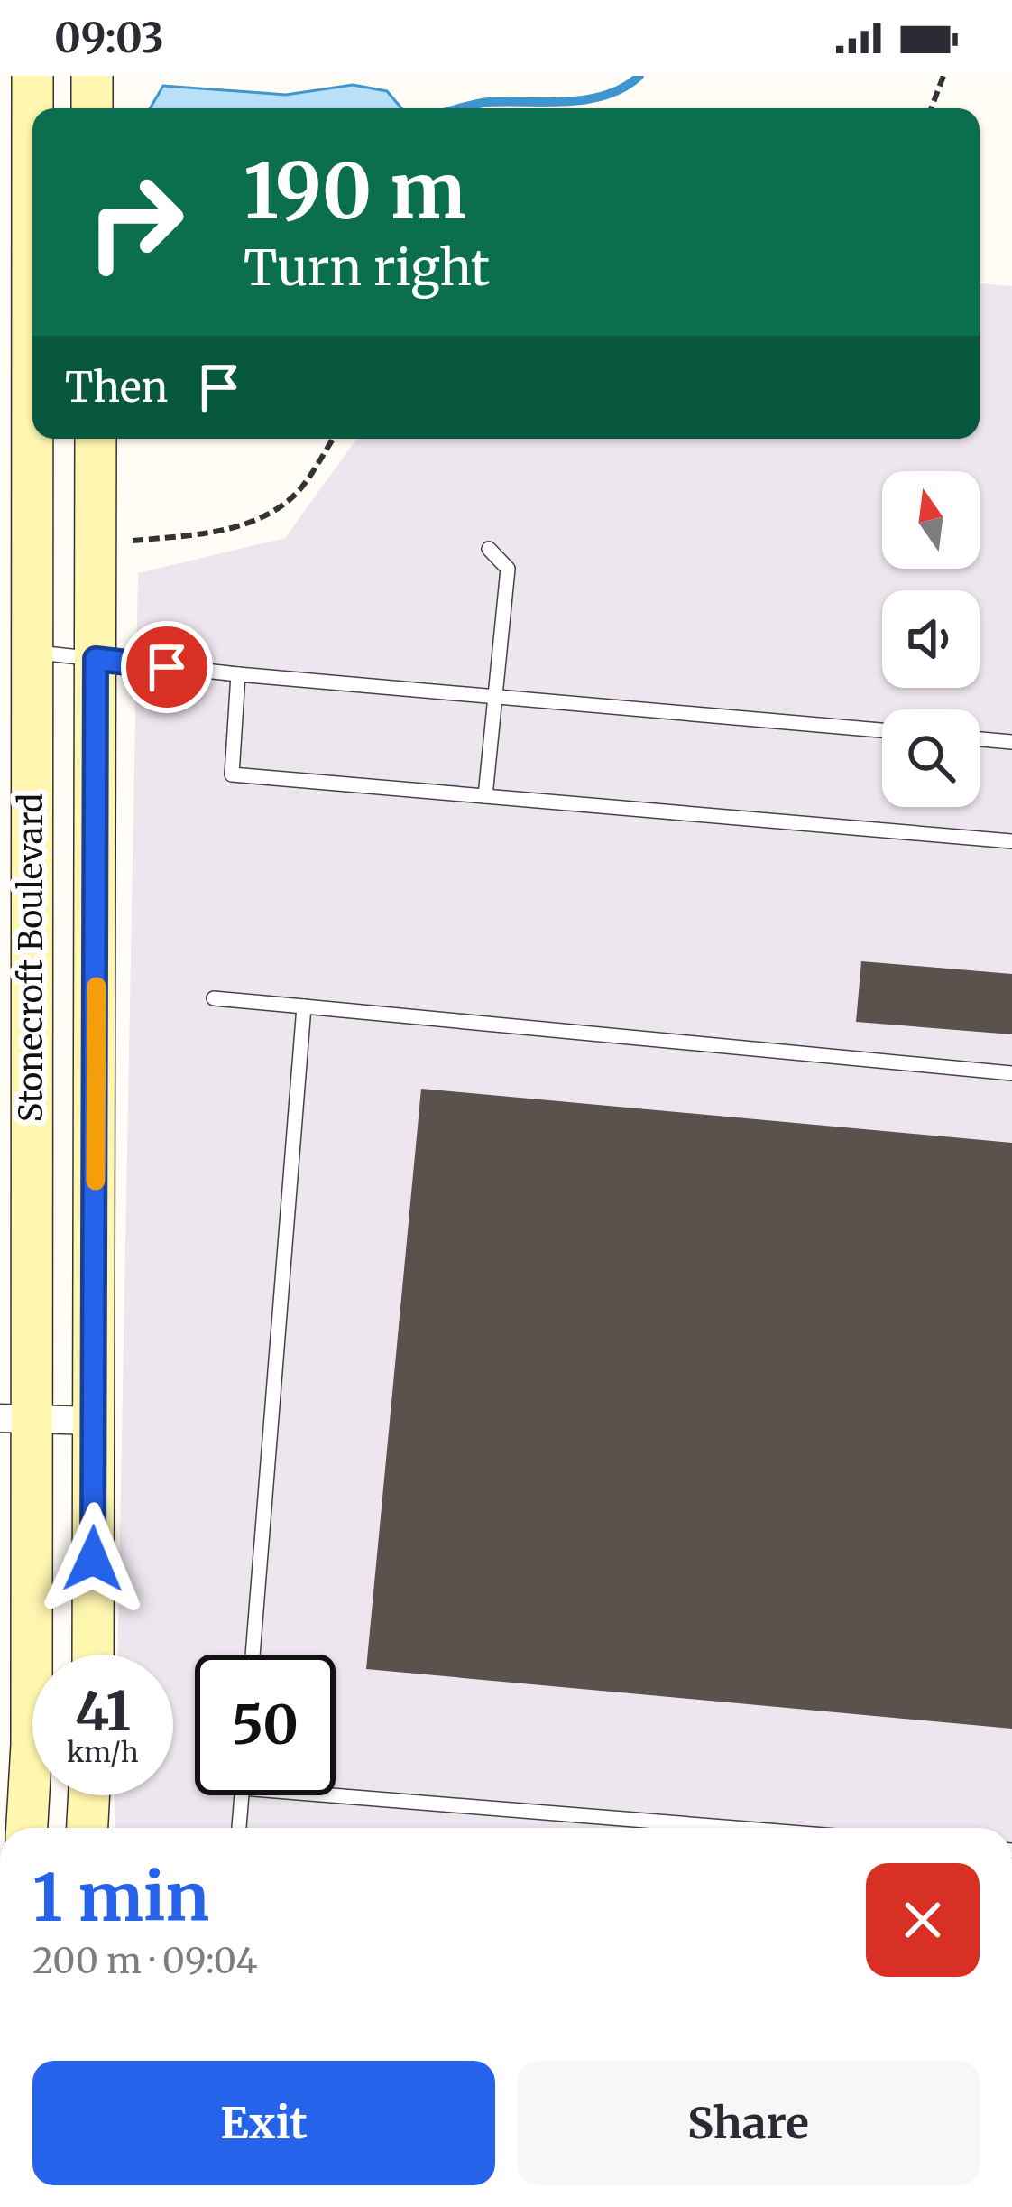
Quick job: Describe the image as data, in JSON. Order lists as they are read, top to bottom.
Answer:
{
  "streets": {
    "main road": ["Stonecroft Boulevard"]
  },
  "north": "top",
  "page": {
    "status": "09:03",
    "turn": ["190 m", "Turn right"],
    "then": "Then",
    "speed": "41 km/h",
    "limit": "50",
    "heading": ["1 min", "200 m · 09:04"],
    "buttons": ["Exit", "Share"]
  }
}
